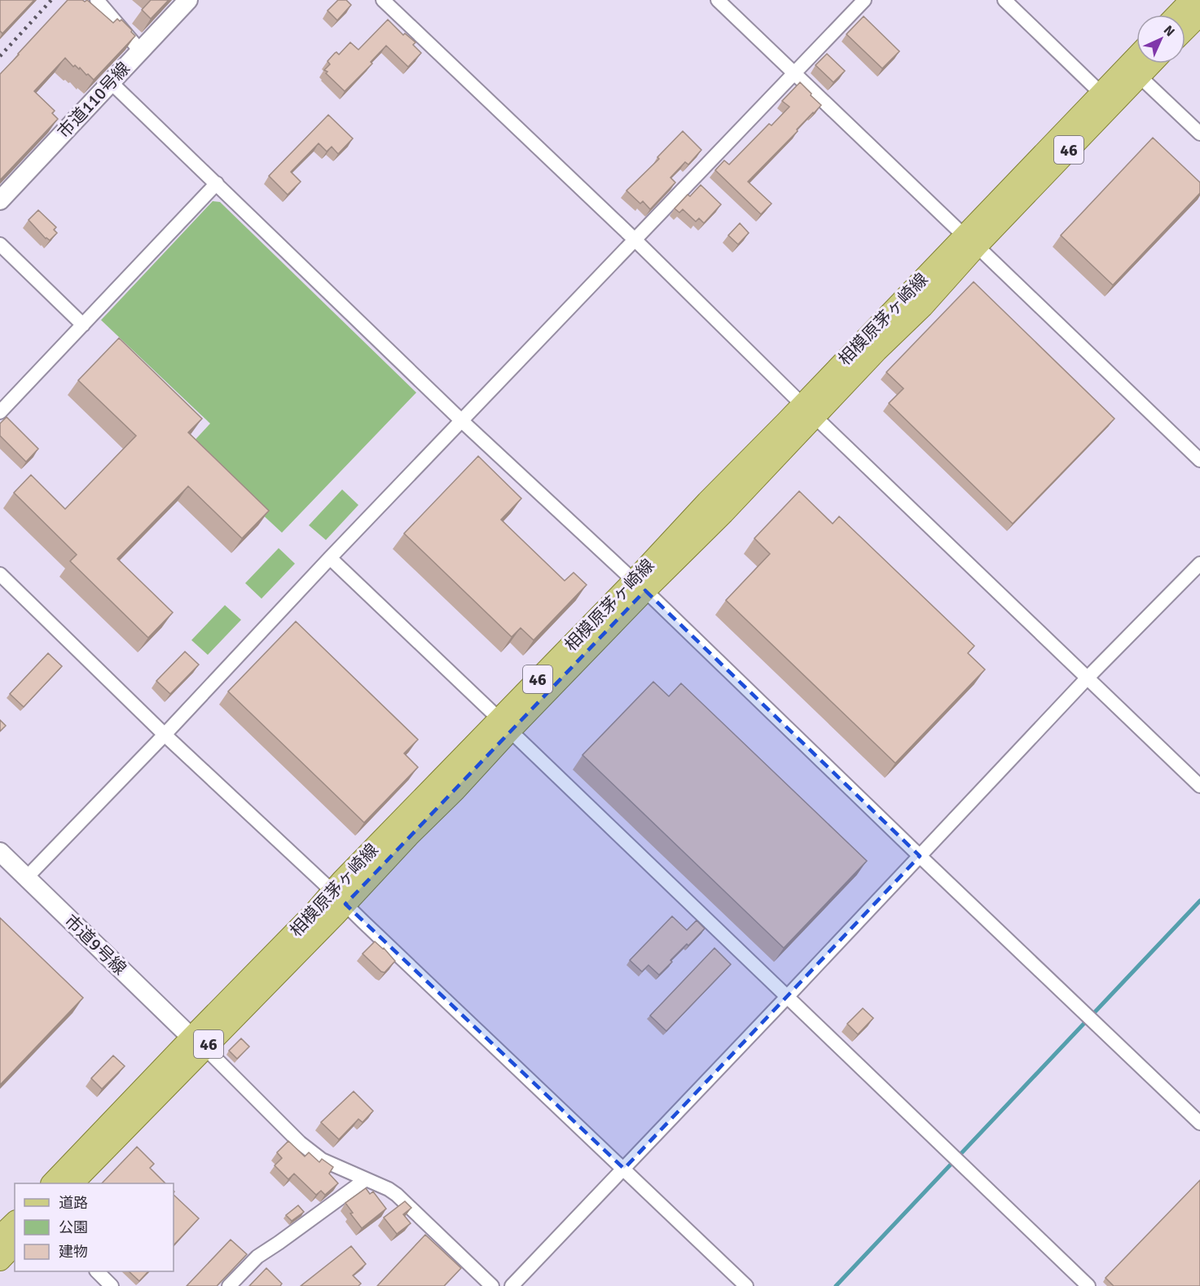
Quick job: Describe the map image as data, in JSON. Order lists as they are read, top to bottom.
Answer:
{
  "streets": {
    "main road": ["46", "相模原茅ヶ崎線"],
    "street": ["市道110号線", "市道9号線"]
  },
  "crossings": [
    ["相模原茅ヶ崎線", "市道9号線"]
  ],
  "legend": ["道路", "公園", "建物"],
  "north": "top right"
}
